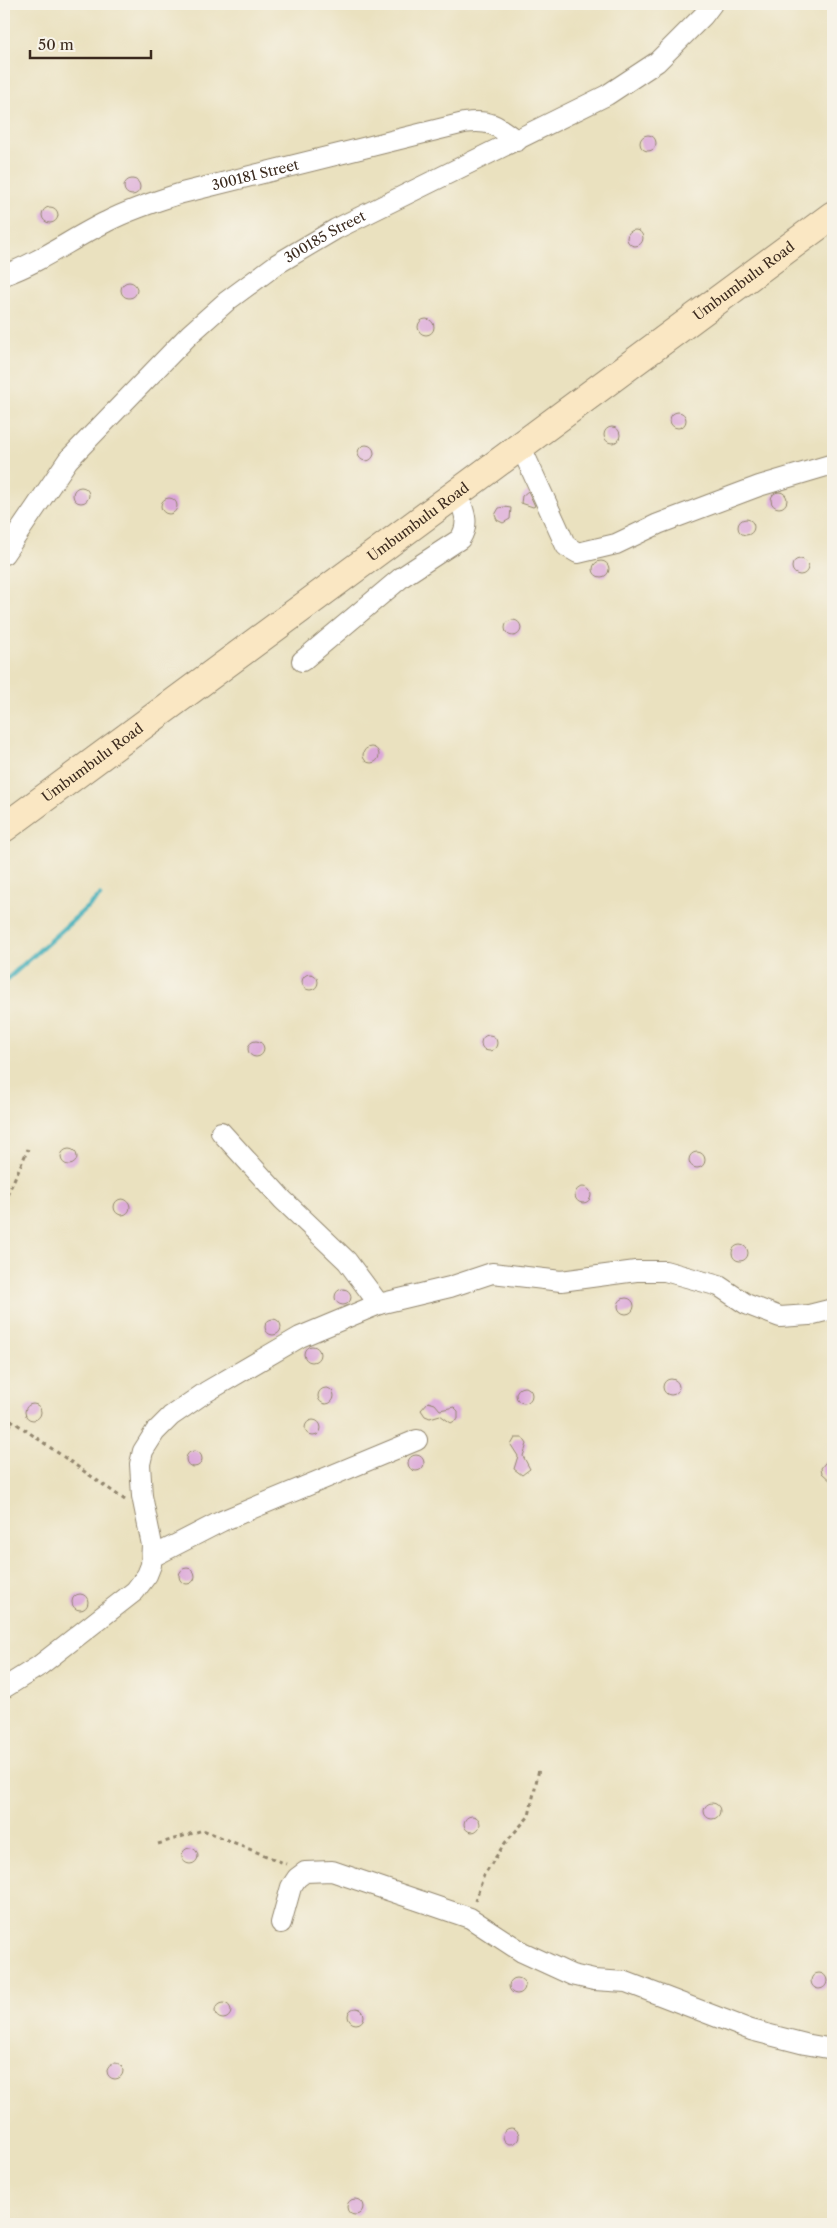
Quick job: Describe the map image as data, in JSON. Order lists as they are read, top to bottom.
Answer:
{
  "streets": {
    "main road": ["Umbumbulu Road"],
    "street": ["300181 Street", "300185 Street"]
  },
  "crossings": [
    ["300181 Street", "300185 Street"]
  ],
  "scale_bar": "50 m"
}
